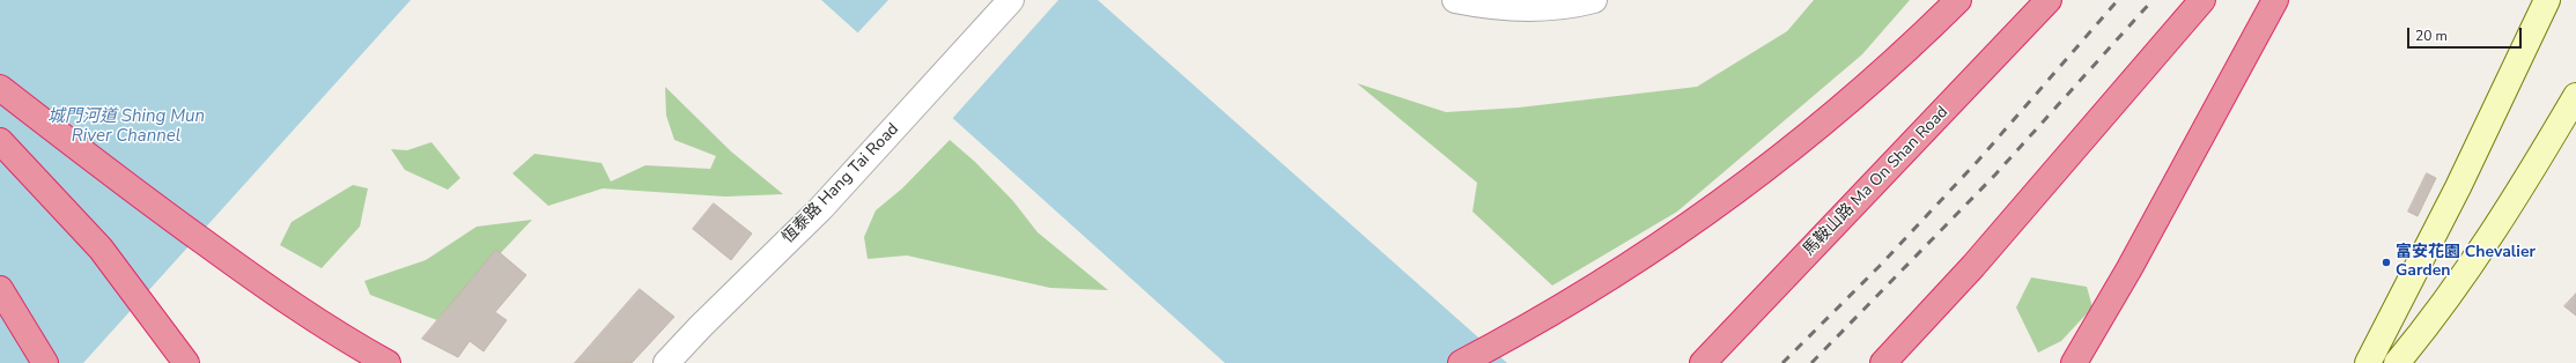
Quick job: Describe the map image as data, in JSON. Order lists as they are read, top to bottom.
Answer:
{
  "streets": {
    "highway": ["馬鞍山路 Ma On Shan Road"],
    "street": ["恆泰路 Hang Tai Road"]
  },
  "water": ["城門河道 Shing Mun River Channel"],
  "places": ["富安花園 Chevalier Garden"],
  "scale_bar": "20 m"
}
